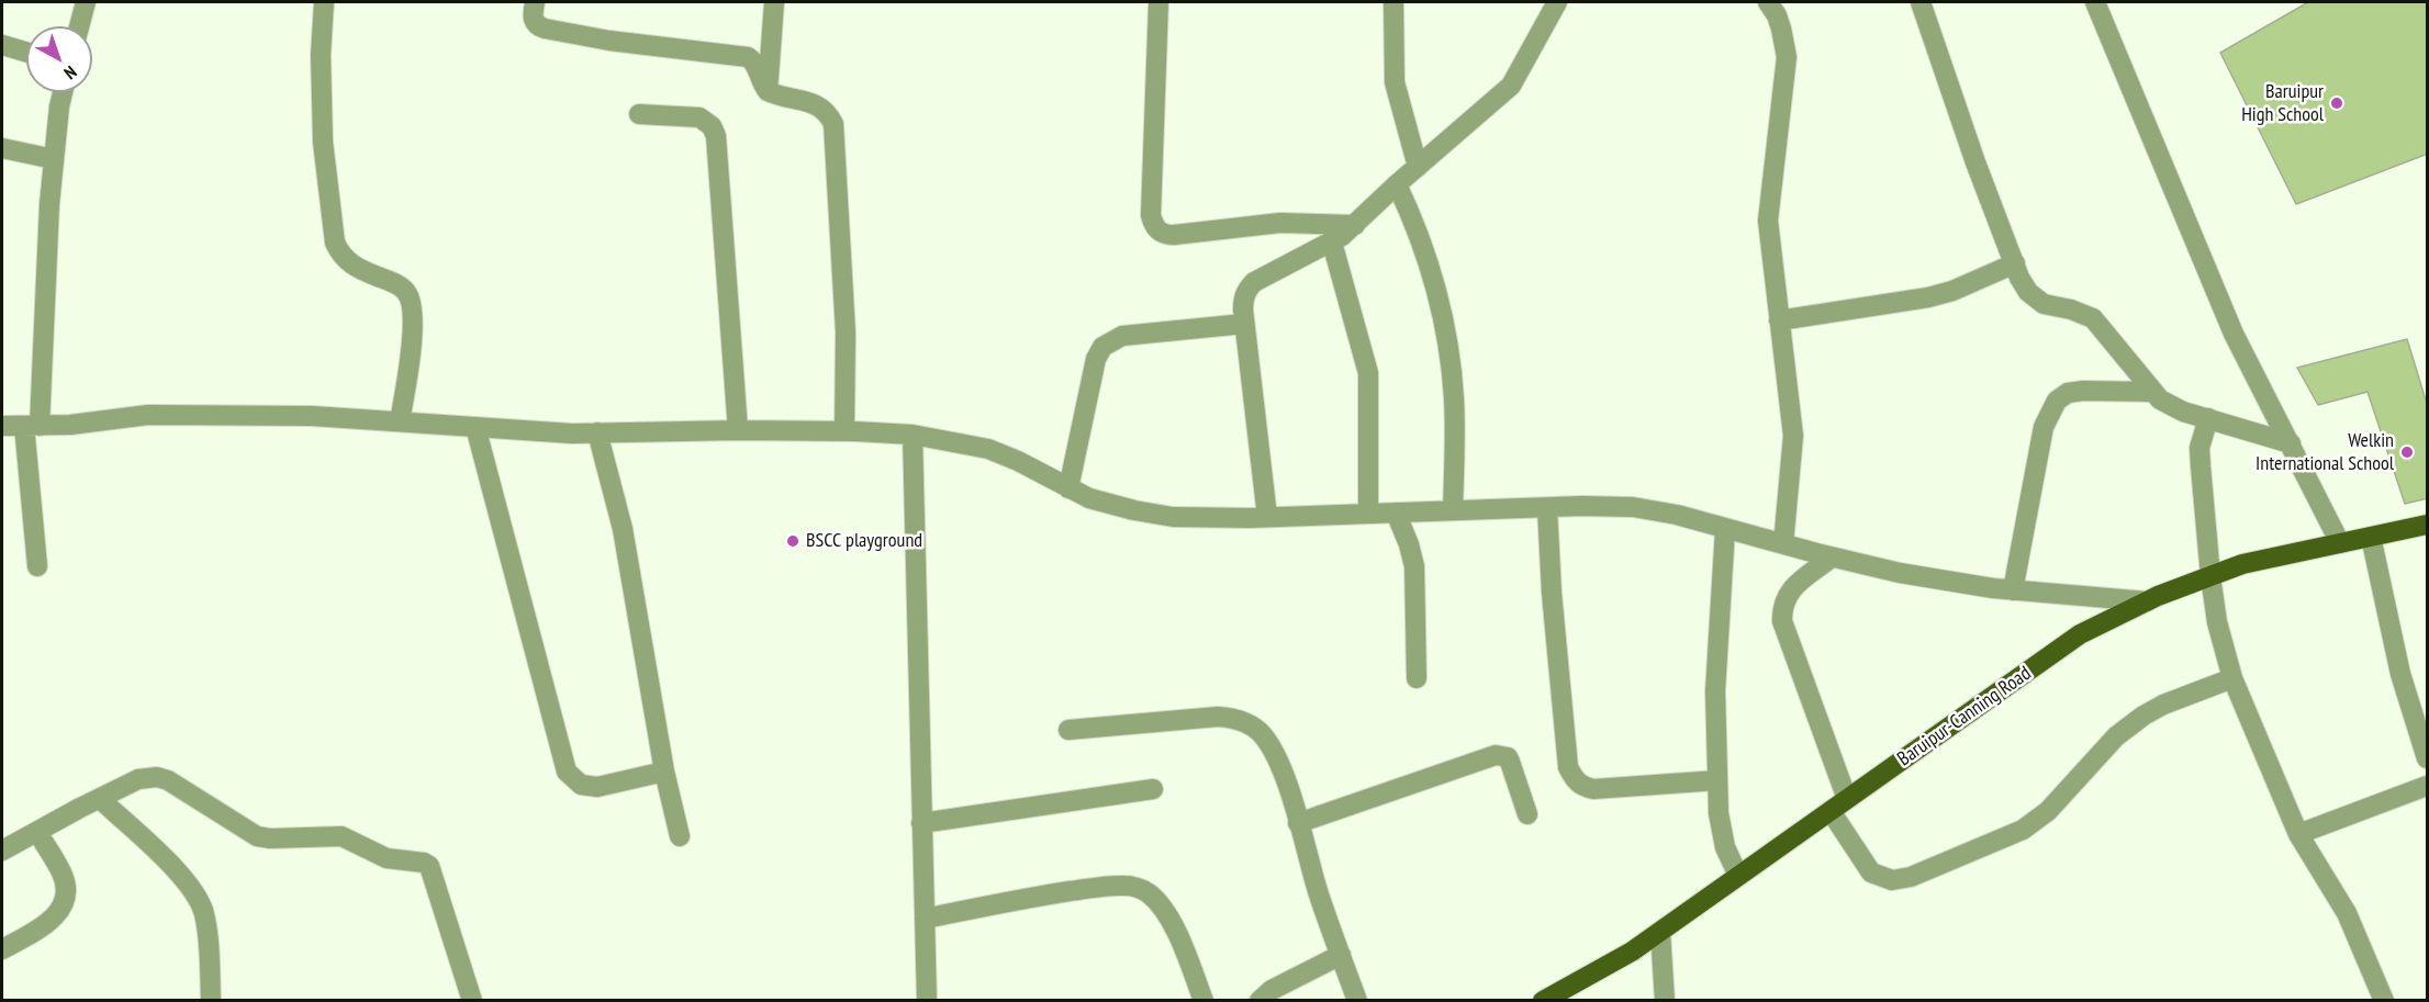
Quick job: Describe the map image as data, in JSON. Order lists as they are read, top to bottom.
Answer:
{
  "streets": {
    "main road": ["Baruipur-Canning Road"]
  },
  "places": ["Baruipur High School", "Welkin International School", "BSCC playground"],
  "north": "bottom right"
}
